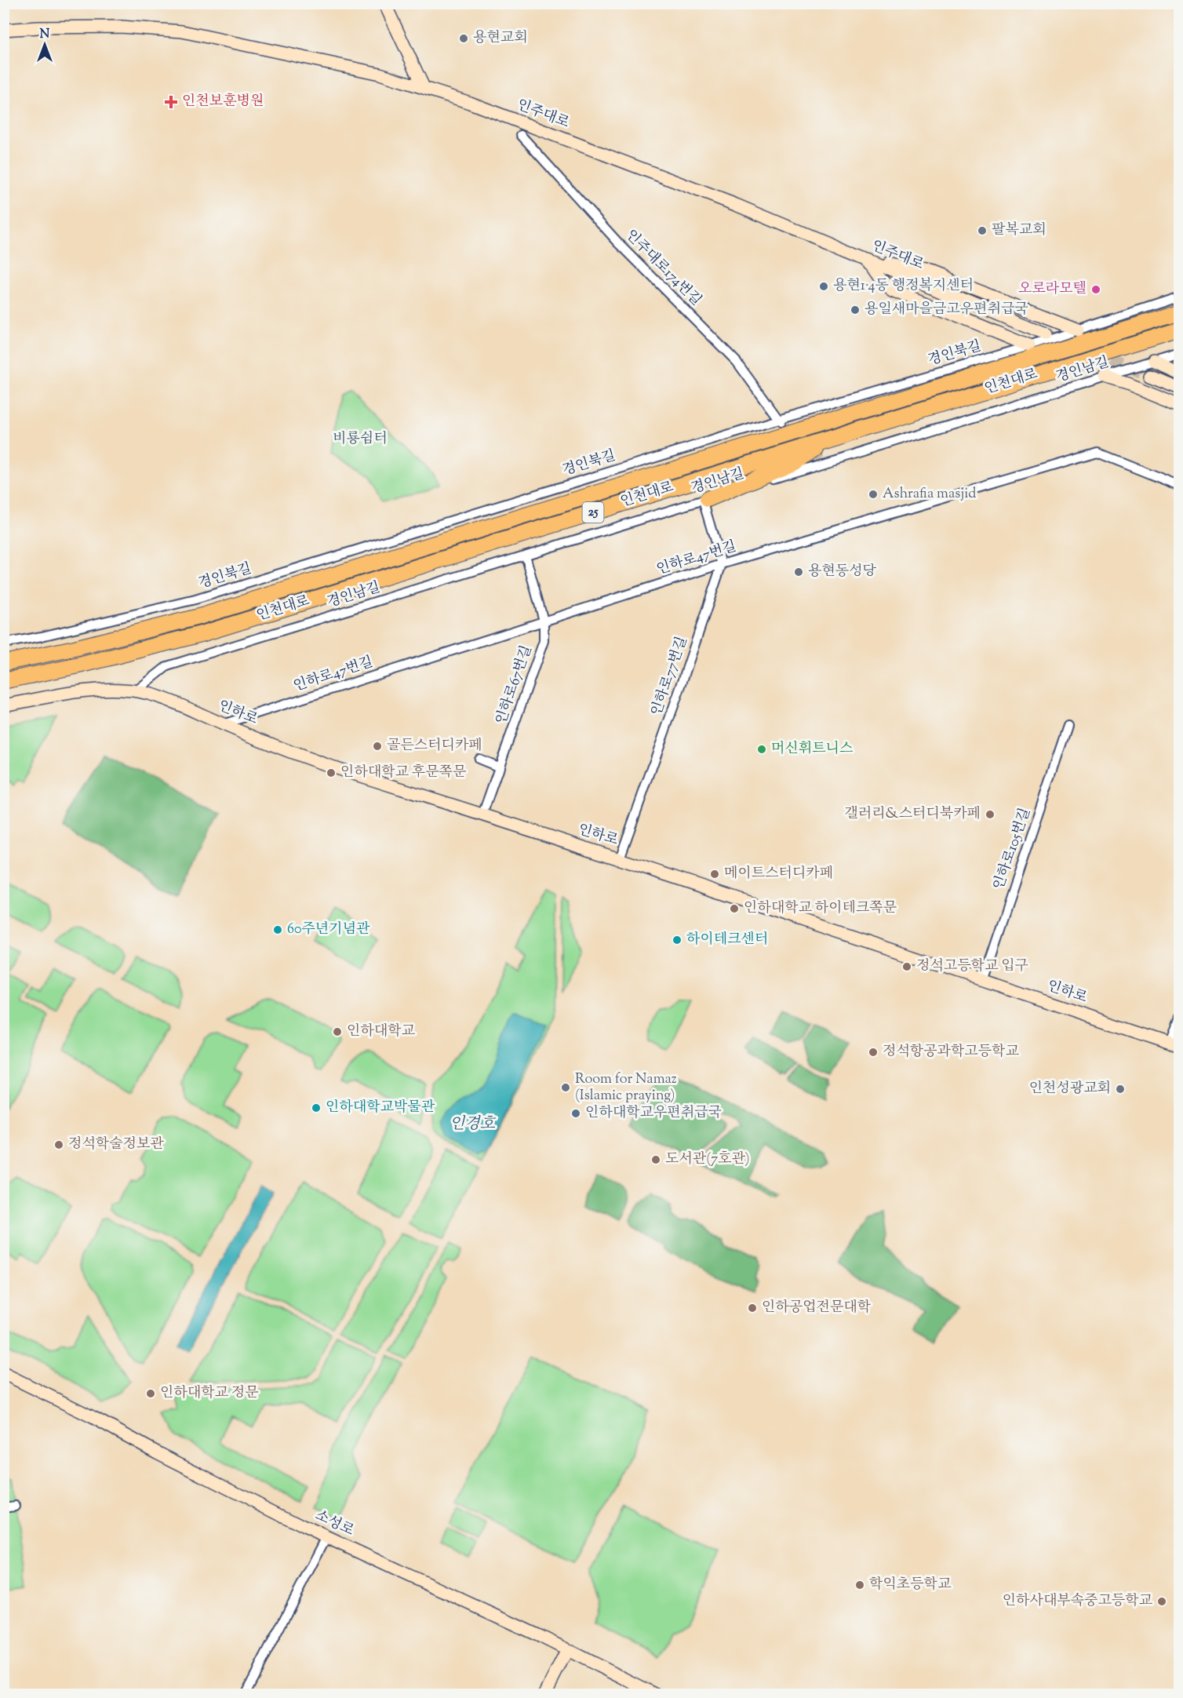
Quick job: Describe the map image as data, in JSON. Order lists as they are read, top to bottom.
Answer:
{
  "streets": {
    "highway": ["인천대로", "25"],
    "main road": ["인주대로", "인하로", "소성로"],
    "street": [
      "인주대로174번길",
      "경인북길",
      "경인남길",
      "인하로47번길",
      "인하로77번길",
      "인하로67번길",
      "인하로105번길"
    ]
  },
  "crossings": [
    ["인주대로", "인주대로174번길"],
    ["인주대로174번길", "경인북길"],
    ["경인남길", "인하로67번길"],
    ["경인남길", "인하로"],
    ["인하로47번길", "인하로77번길"],
    ["인하로47번길", "인하로67번길"],
    ["인하로47번길", "인하로"],
    ["인하로77번길", "인하로"],
    ["인하로67번길", "인하로"],
    ["인하로", "인하로105번길"]
  ],
  "water": ["인경호"],
  "parks": ["비룡쉼터"],
  "places": {
    "other": [
      "용현교회",
      "팔복교회",
      "용현1·4동 행정복지센터",
      "오로라모텔",
      "용일새마을금고우편취급국",
      "Ashrafia masjid",
      "용현동성당",
      "골든스터디카페",
      "머신휘트니스",
      "인하대학교 후문쪽문",
      "갤러리&스터디북카페",
      "메이트스터디카페",
      "인하대학교 하이테크쪽문",
      "60주년기념관",
      "하이테크센터",
      "정석고등학교 입구",
      "인하대학교",
      "정석항공과학고등학교",
      "Room for Namaz (Islamic praying)",
      "인천성광교회",
      "인하대학교박물관",
      "인하대학교우편취급국",
      "정석학술정보관",
      "도서관(7호관)",
      "인하공업전문대학",
      "인하대학교 정문",
      "학익초등학교",
      "인하사대부속중고등학교"
    ],
    "health": ["인천보훈병원"]
  },
  "north": "top"
}
